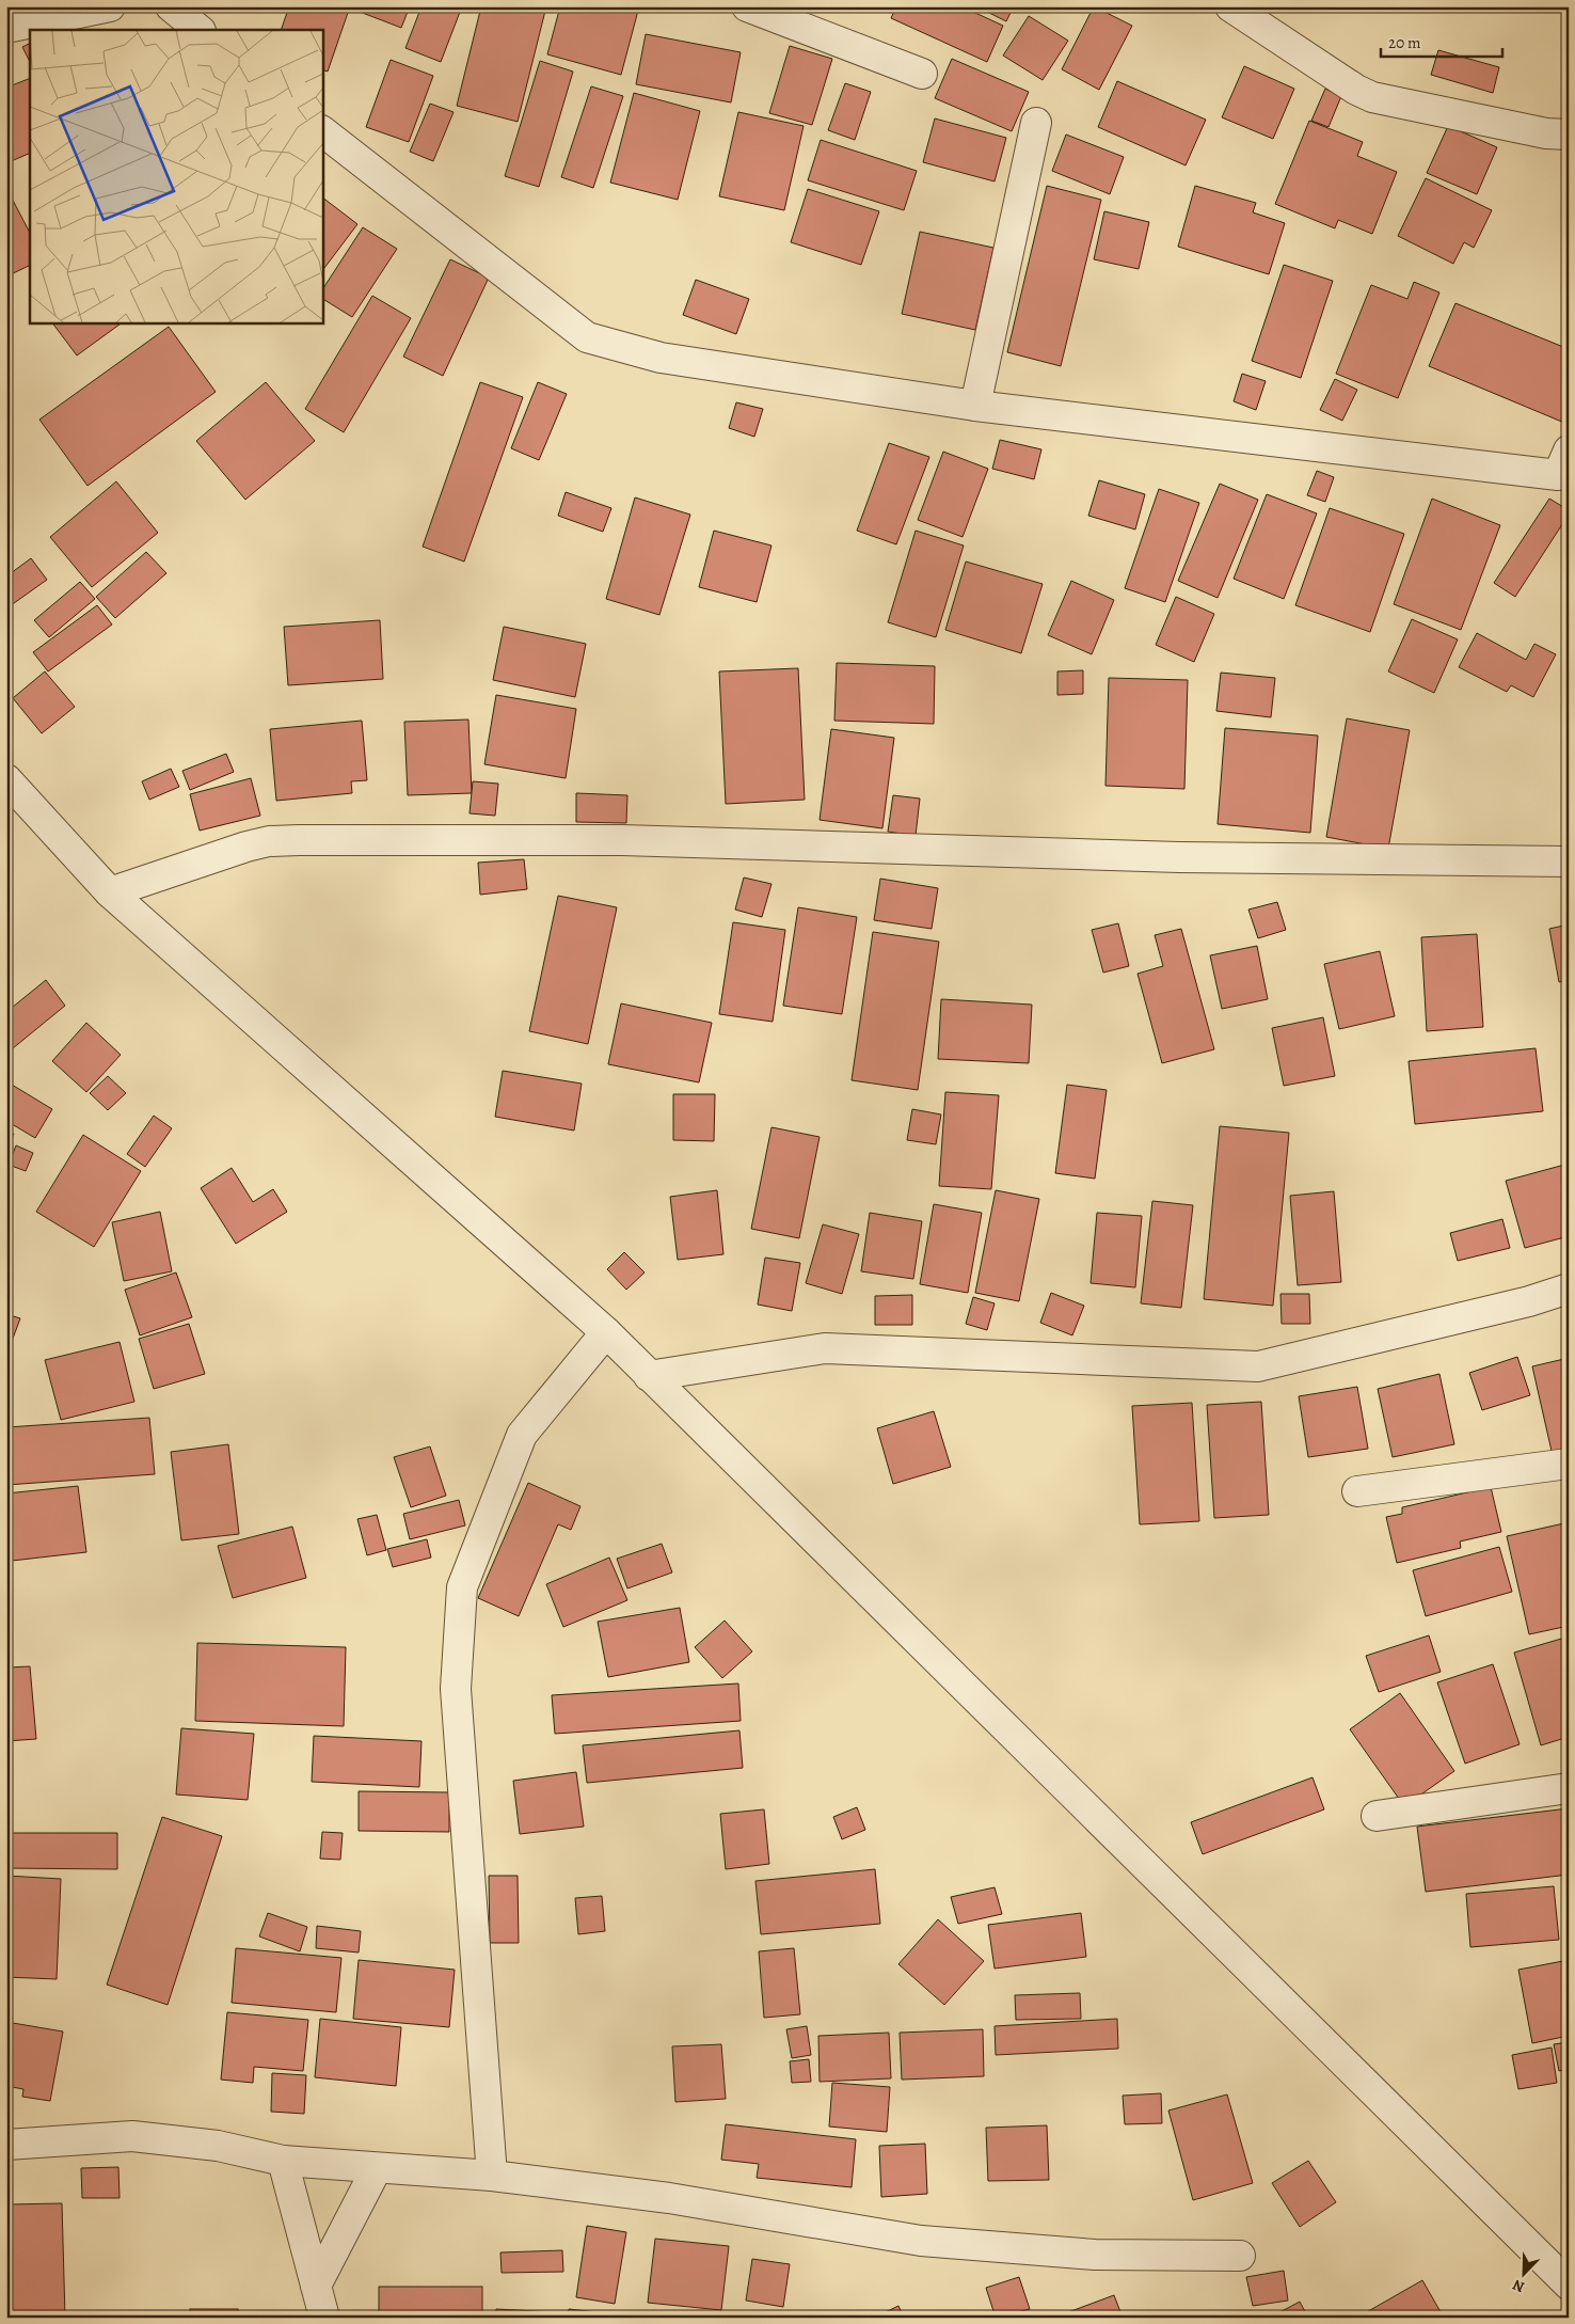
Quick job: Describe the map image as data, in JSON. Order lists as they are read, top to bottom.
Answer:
{
  "scale_bar": "20 m",
  "north": "bottom left"
}
